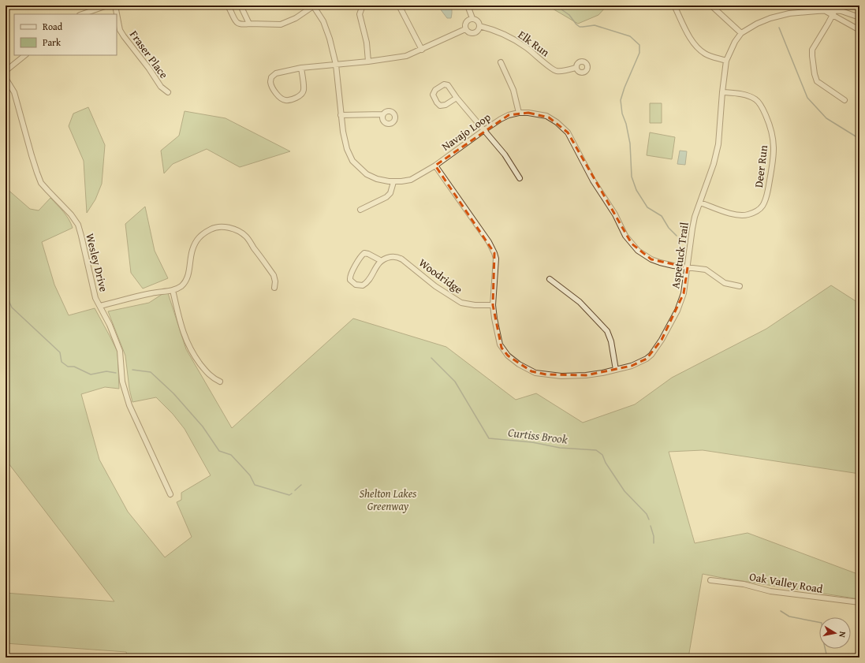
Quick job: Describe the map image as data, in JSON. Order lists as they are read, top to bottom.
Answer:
{
  "streets": {
    "street": [
      "Elk Run",
      "Fraser Place",
      "Navajo Loop",
      "Deer Run",
      "Aspetuck Trail",
      "Wesley Drive",
      "Woodridge",
      "Oak Valley Road"
    ]
  },
  "crossings": [
    ["Navajo Loop", "Aspetuck Trail"],
    ["Deer Run", "Aspetuck Trail"],
    ["Aspetuck Trail", "Woodridge"]
  ],
  "water": ["Curtiss Brook"],
  "parks": ["Shelton Lakes Greenway"],
  "legend": ["Road", "Park"],
  "north": "right"
}
